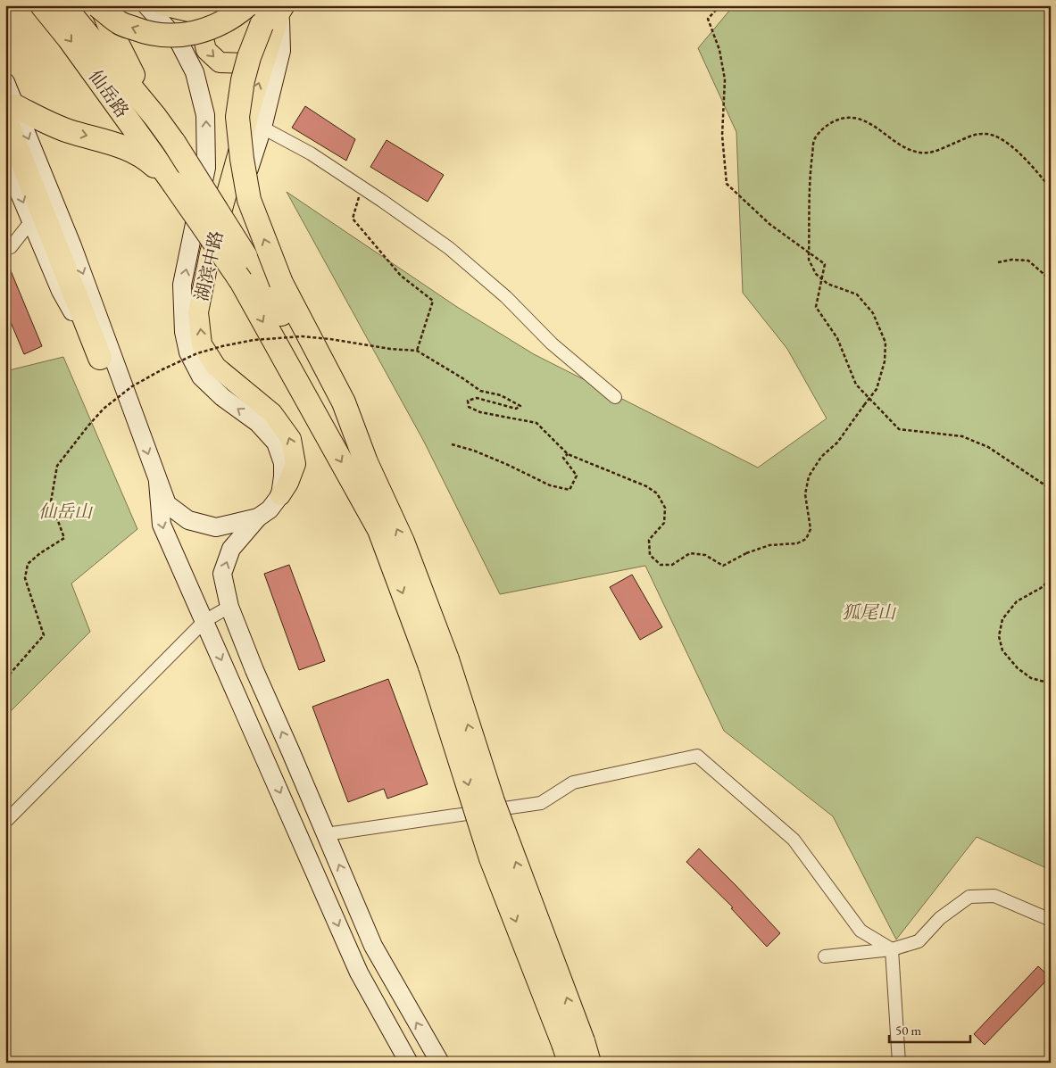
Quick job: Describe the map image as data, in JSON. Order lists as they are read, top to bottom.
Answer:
{
  "streets": {
    "highway": ["仙岳路"],
    "main road": ["湖滨中路"]
  },
  "parks": ["仙岳山", "狐尾山"],
  "scale_bar": "50 m"
}
